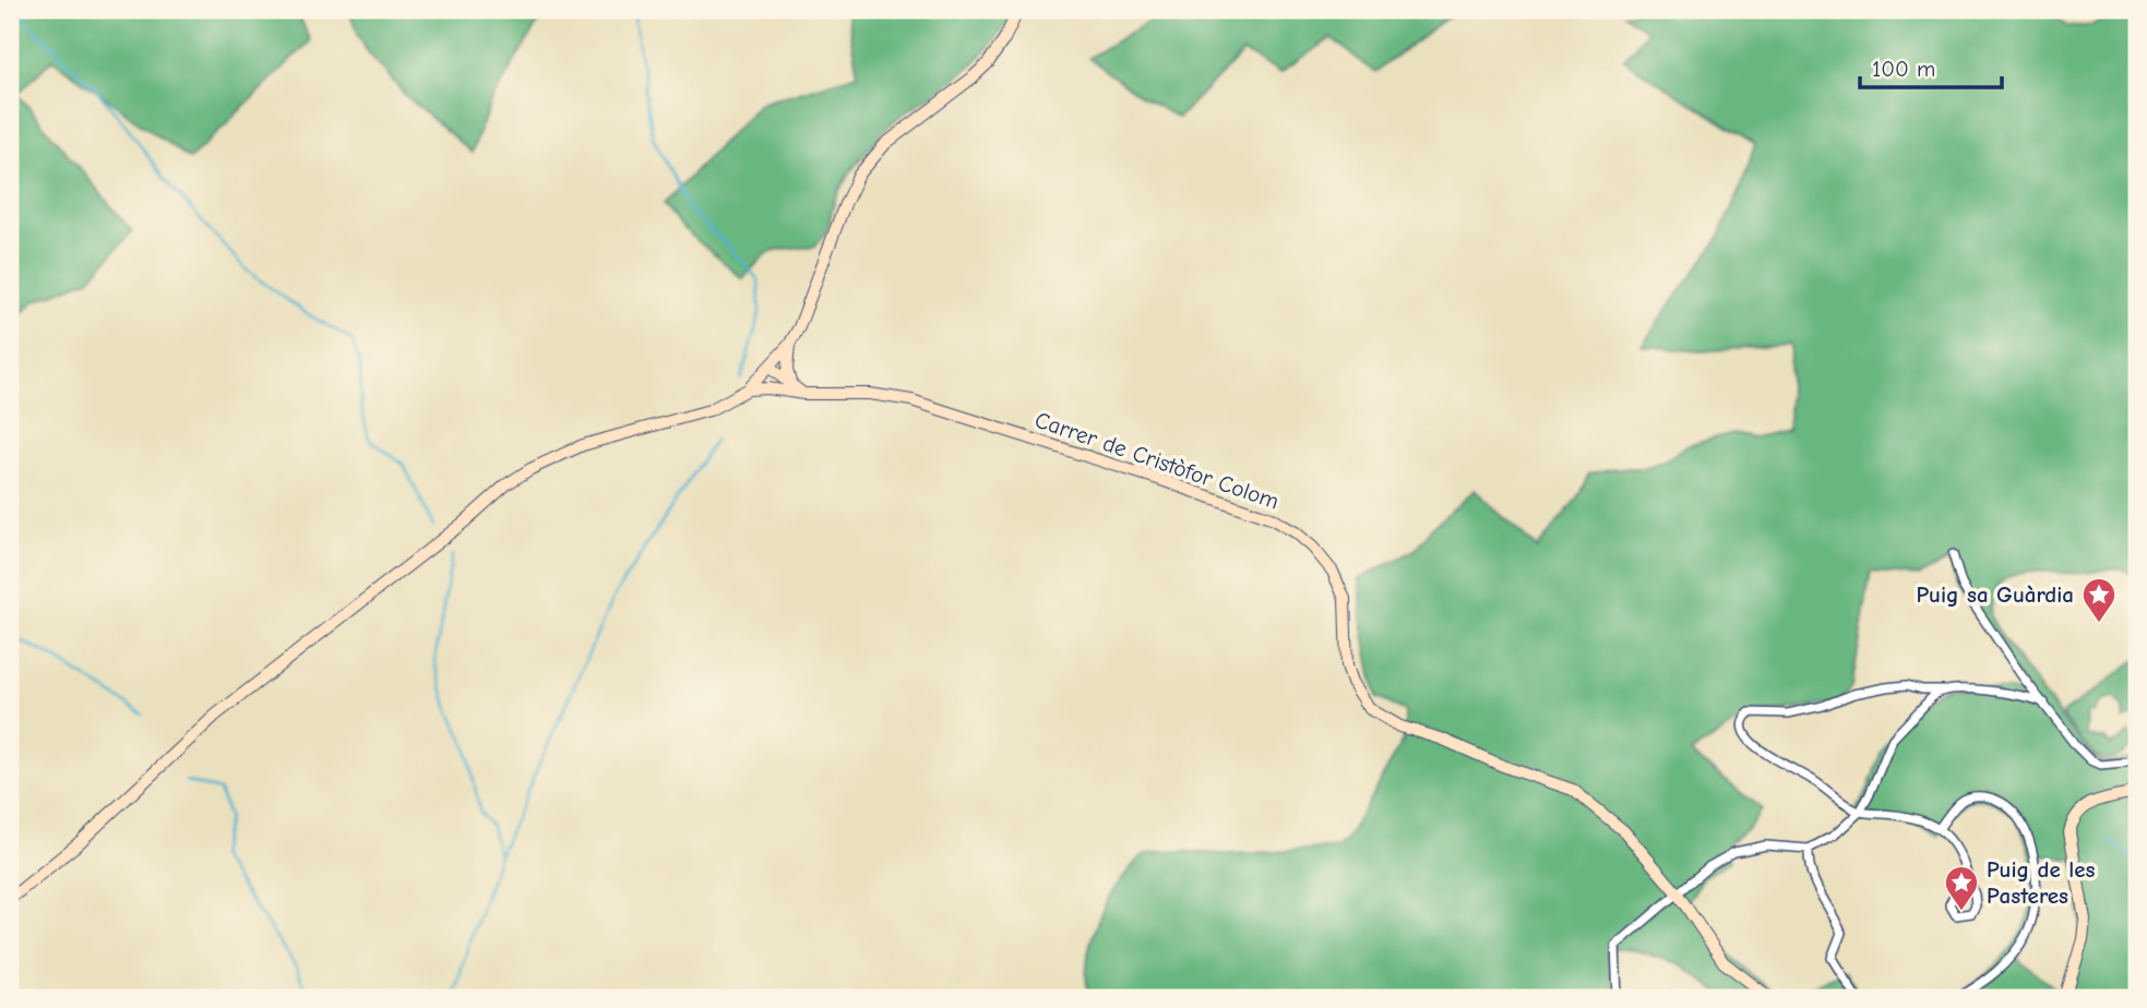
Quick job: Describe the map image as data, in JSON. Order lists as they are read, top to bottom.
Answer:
{
  "streets": {
    "street": ["Carrer de Cristòfor Colom"]
  },
  "places": {
    "place": ["Puig sa Guàrdia", "Puig de les Pasteres"]
  },
  "scale_bar": "100 m"
}
